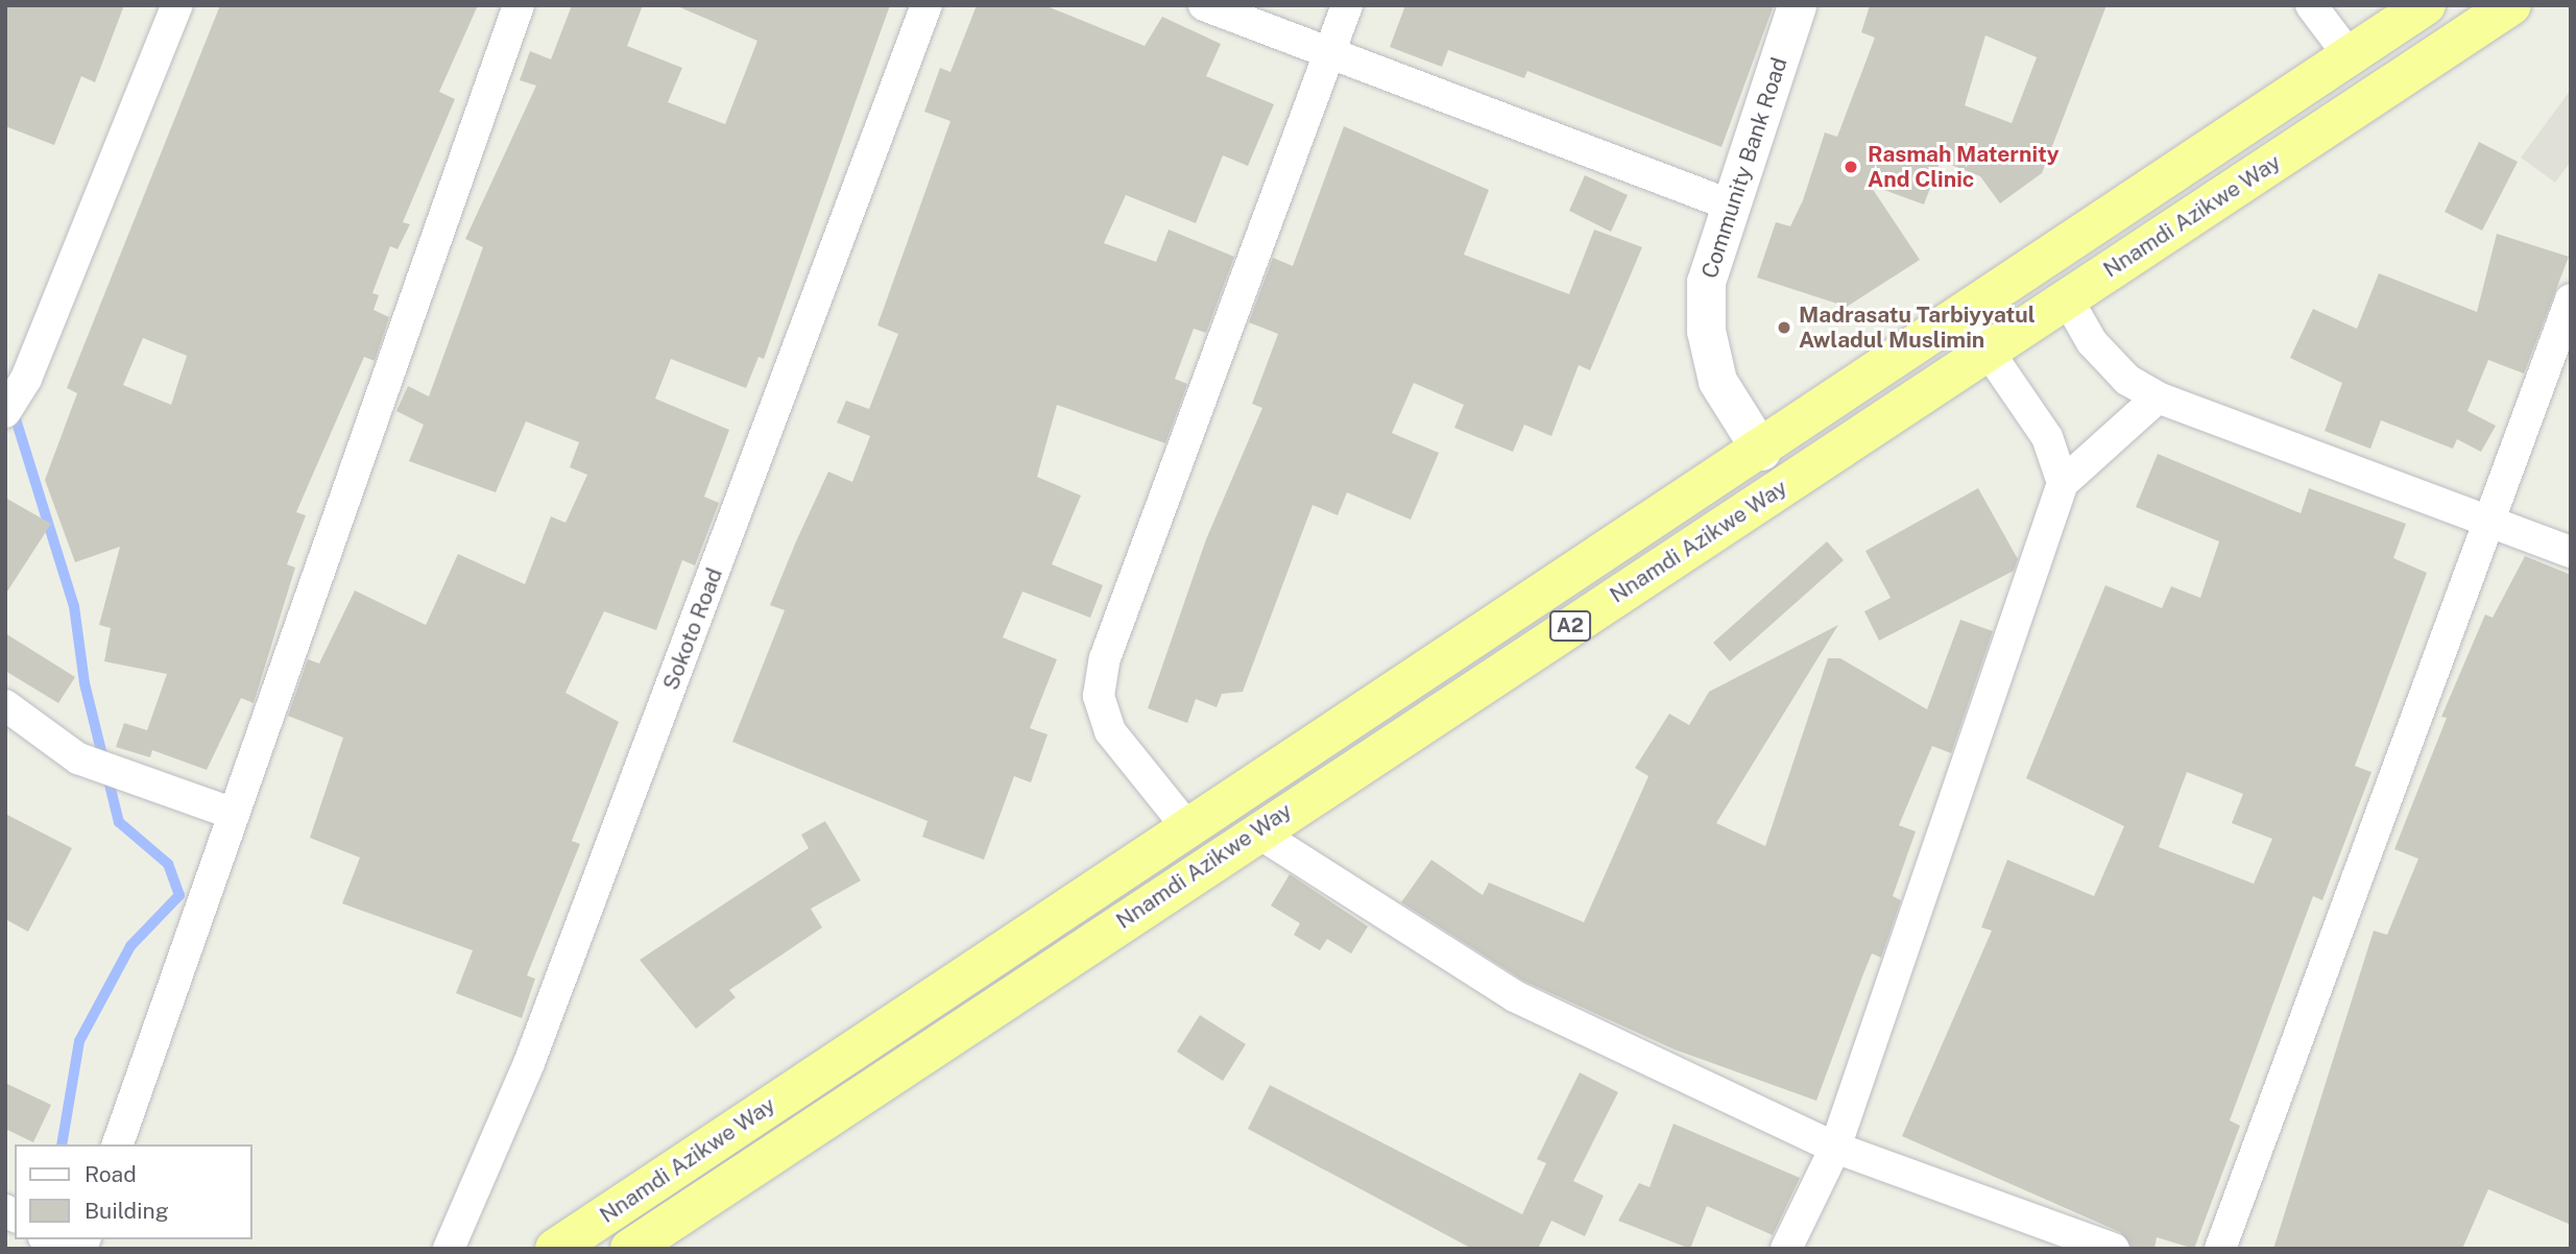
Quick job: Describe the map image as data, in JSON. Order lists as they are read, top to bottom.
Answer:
{
  "streets": {
    "highway": ["Nnamdi Azikwe Way", "A2"],
    "street": ["Community Bank Road", "Sokoto Road"]
  },
  "crossings": [
    ["Community Bank Road", "Nnamdi Azikwe Way"]
  ],
  "places": ["Rasmah Maternity And Clinic", "Madrasatu Tarbiyyatul Awladul Muslimin"],
  "legend": ["Road", "Building"]
}
